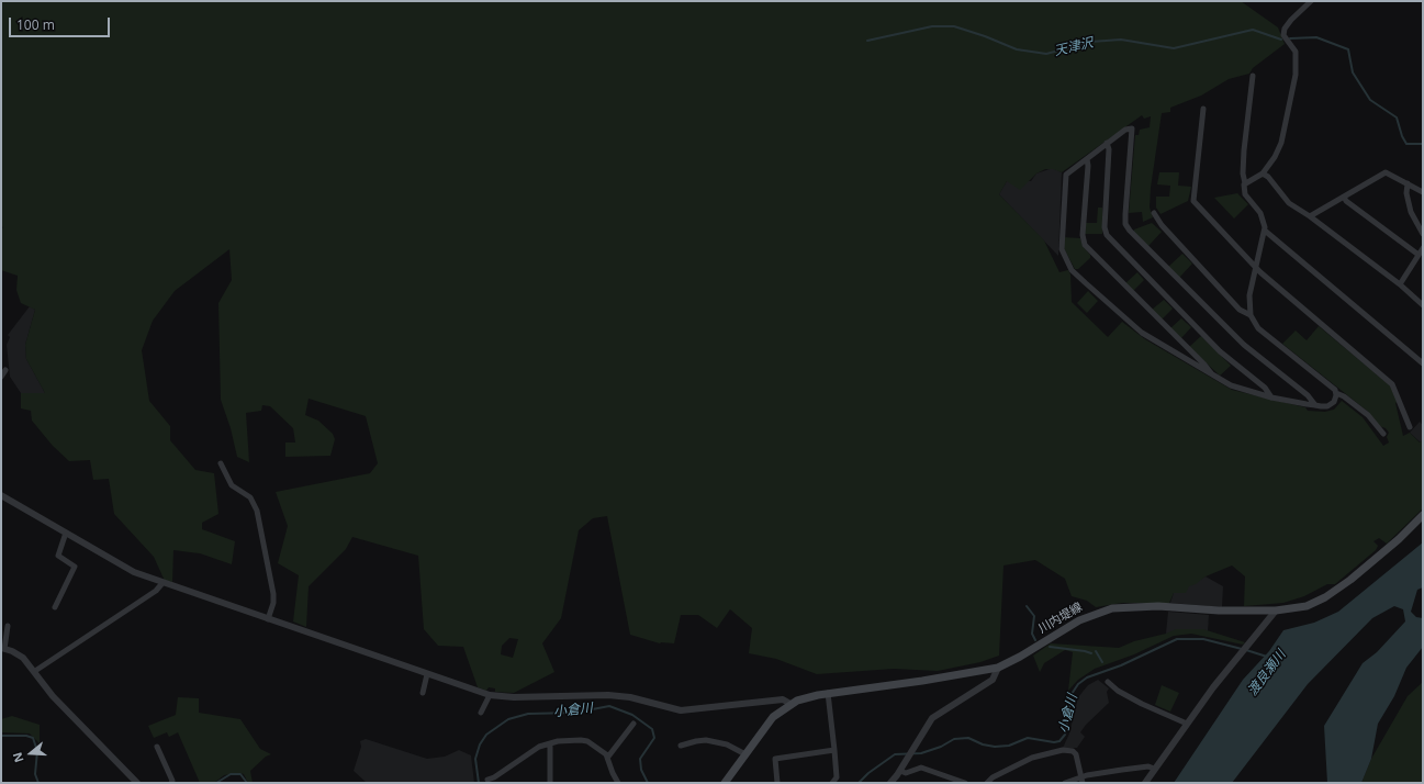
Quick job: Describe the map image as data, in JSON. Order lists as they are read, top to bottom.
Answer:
{
  "streets": {
    "main road": ["川内堤線"]
  },
  "water": ["天津沢", "渡良瀬川", "小倉川"],
  "scale_bar": "100 m",
  "north": "left"
}
